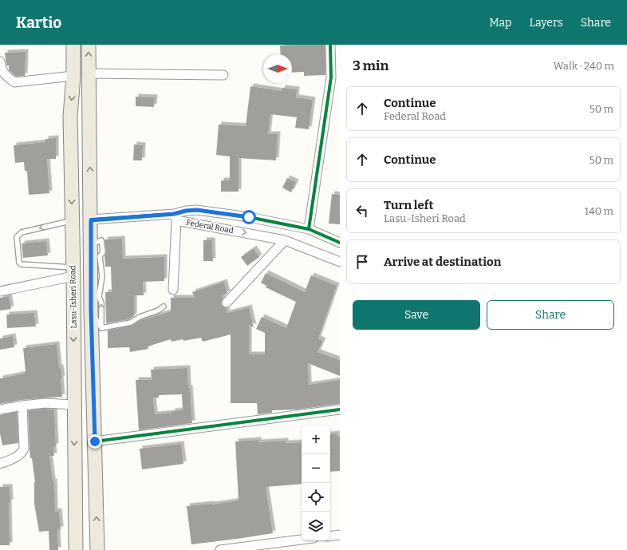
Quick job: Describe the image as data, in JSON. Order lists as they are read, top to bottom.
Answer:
{
  "streets": {
    "main road": ["Lasu-Isheri Road"],
    "street": ["Federal Road"]
  },
  "north": "right",
  "page": {
    "header": "Kartio",
    "nav": ["Map", "Layers", "Share"],
    "heading": ["3 min", "Walk · 240 m"],
    "list": [
      ["Continue", "Federal Road", "50 m"],
      ["Continue", "50 m"],
      ["Turn left", "Lasu-Isheri Road", "140 m"],
      "Arrive at destination"
    ],
    "buttons": ["Save", "Share"],
    "map_buttons": ["+", "−"]
  }
}
